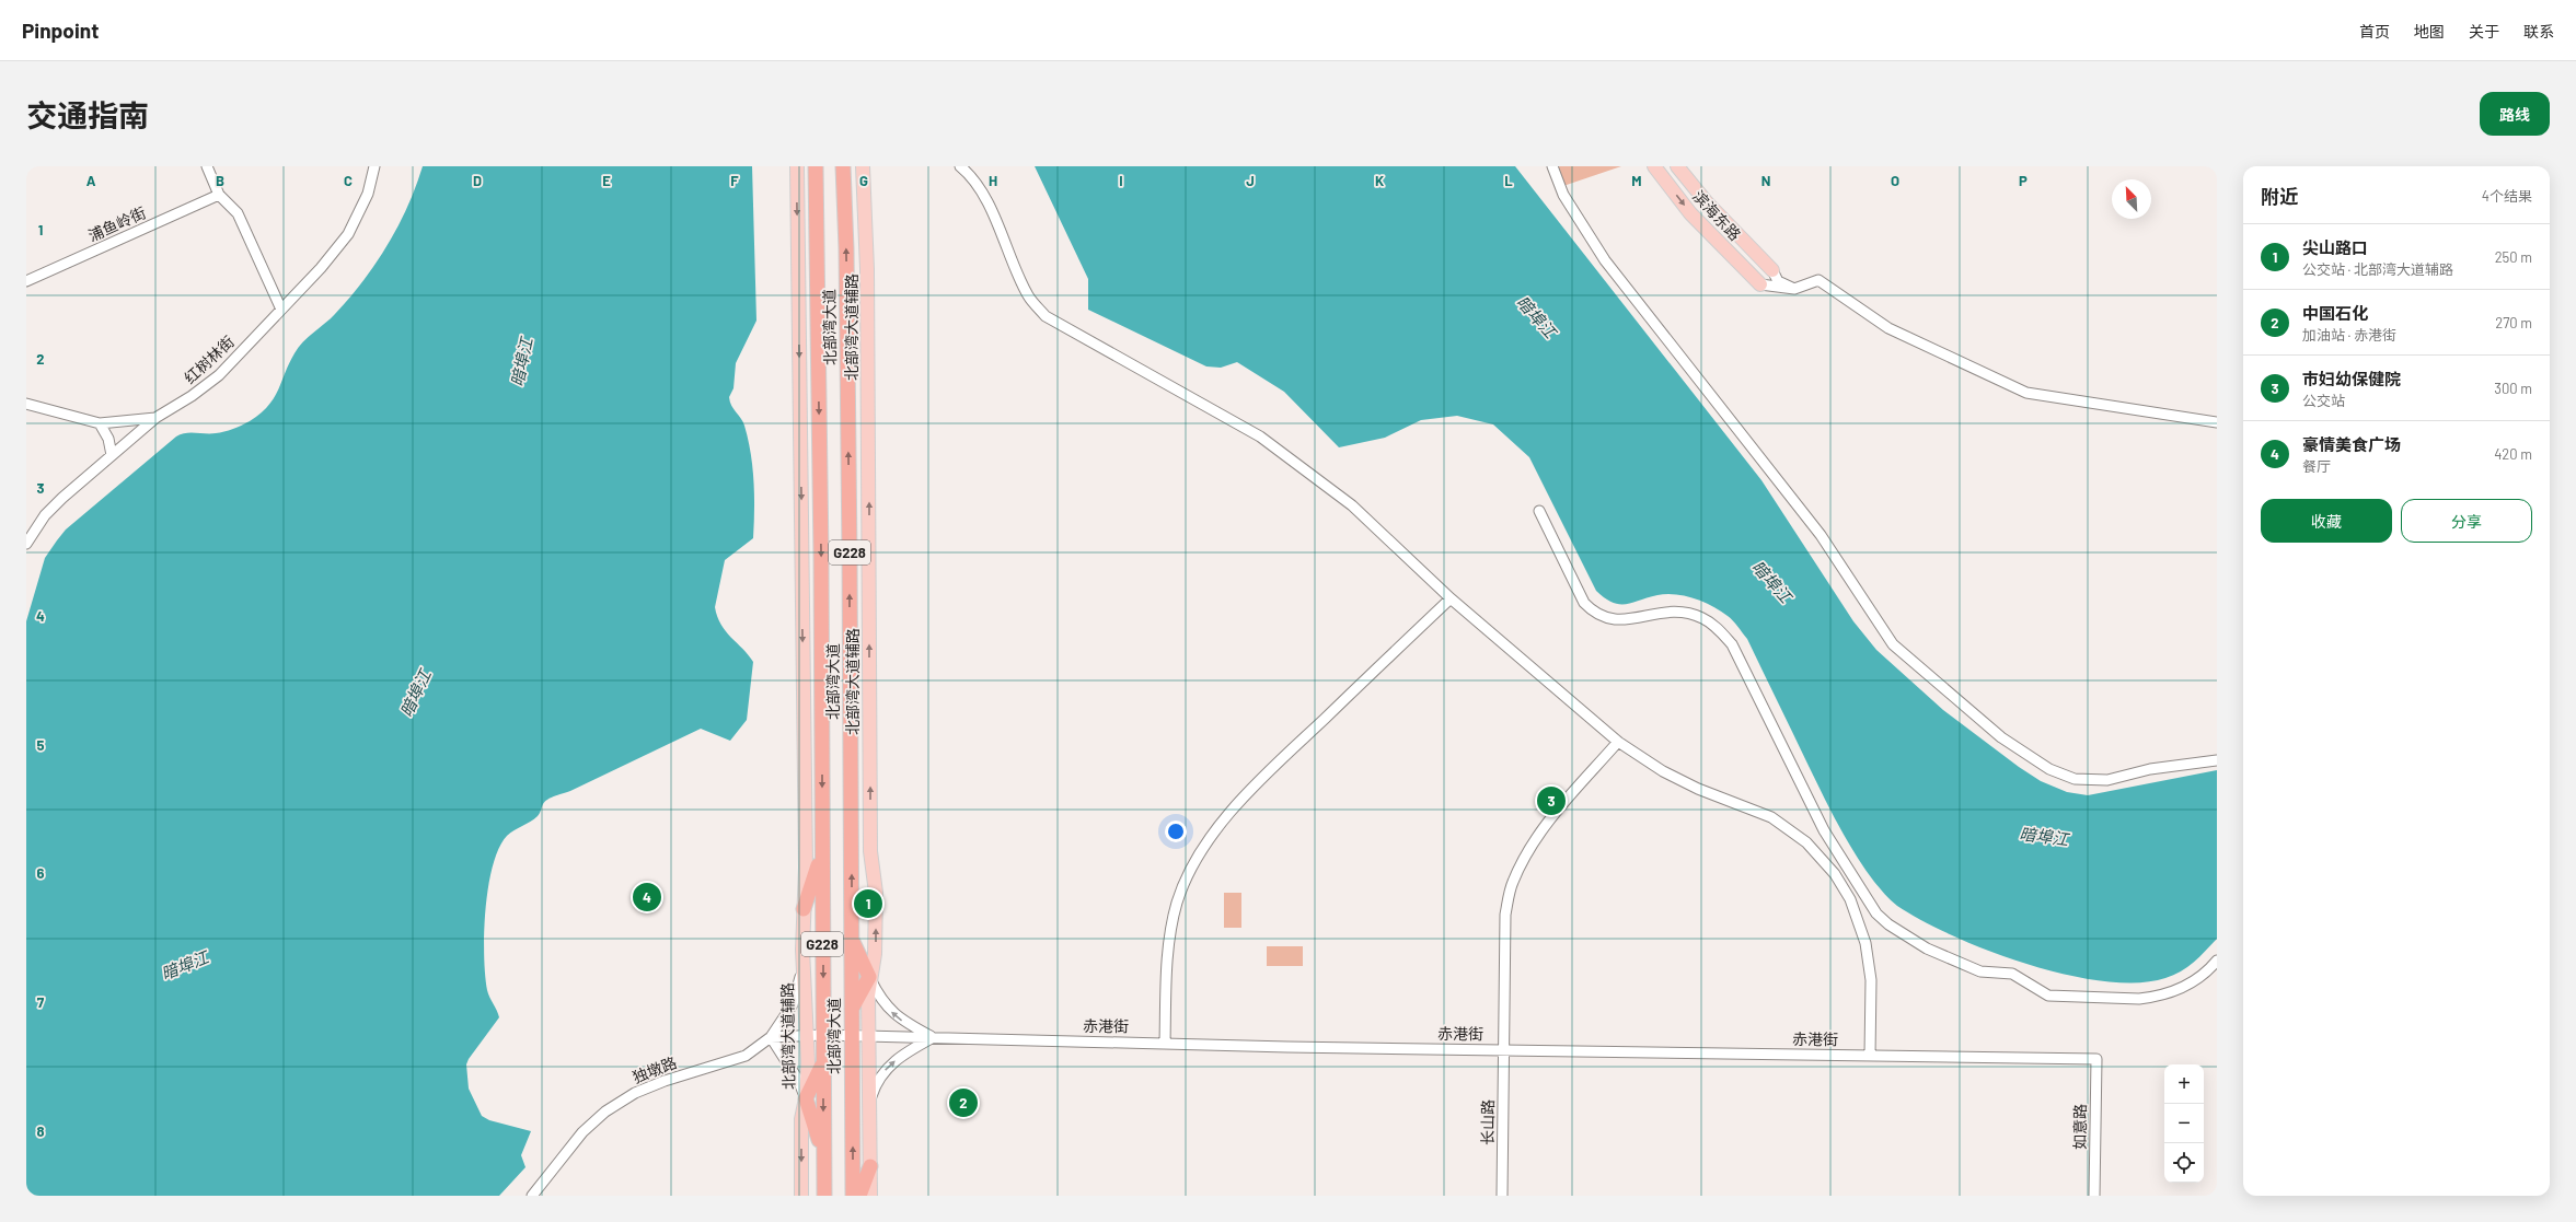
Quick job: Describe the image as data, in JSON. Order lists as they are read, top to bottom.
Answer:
{
  "streets": {
    "highway": ["北部湾大道", "G228"],
    "main road": ["滨海东路", "北部湾大道辅路"],
    "street": [
      "浦鱼岭街",
      "红树林街",
      "赤港街",
      "独墩路",
      "长山路",
      "如意路"
    ]
  },
  "crossings": [
    ["北部湾大道", "赤港街"],
    ["北部湾大道辅路", "赤港街"],
    ["赤港街", "长山路"],
    ["赤港街", "如意路"]
  ],
  "water": ["暗埠江"],
  "north": "top left",
  "page": {
    "header": "Pinpoint",
    "nav": [
      "首页",
      "地图",
      "关于",
      "联系"
    ],
    "title": "交通指南",
    "buttons": [
      "路线",
      ["收藏", "分享"]
    ],
    "heading": ["附近", "4个结果"],
    "list": [
      {
        "mark": "1",
        "name": "尖山路口",
        "note": "公交站 · 北部湾大道辅路",
        "value": "250 m"
      },
      {
        "mark": "2",
        "name": "中国石化",
        "note": "加油站 · 赤港街",
        "value": "270 m"
      },
      {
        "mark": "3",
        "name": "巿妇幼保健院",
        "note": "公交站",
        "value": "300 m"
      },
      {
        "mark": "4",
        "name": "豪情美食广场",
        "note": "餐厅",
        "value": "420 m"
      }
    ],
    "pins": [
      "3",
      "4",
      "1",
      "2"
    ],
    "map_buttons": ["+", "−"]
  },
  "grid": {
    "columns": [
      "A",
      "B",
      "C",
      "D",
      "E",
      "F",
      "G",
      "H",
      "I",
      "J",
      "K",
      "L",
      "M",
      "N",
      "O",
      "P"
    ],
    "rows": [
      "1",
      "2",
      "3",
      "4",
      "5",
      "6",
      "7",
      "8"
    ]
  }
}
